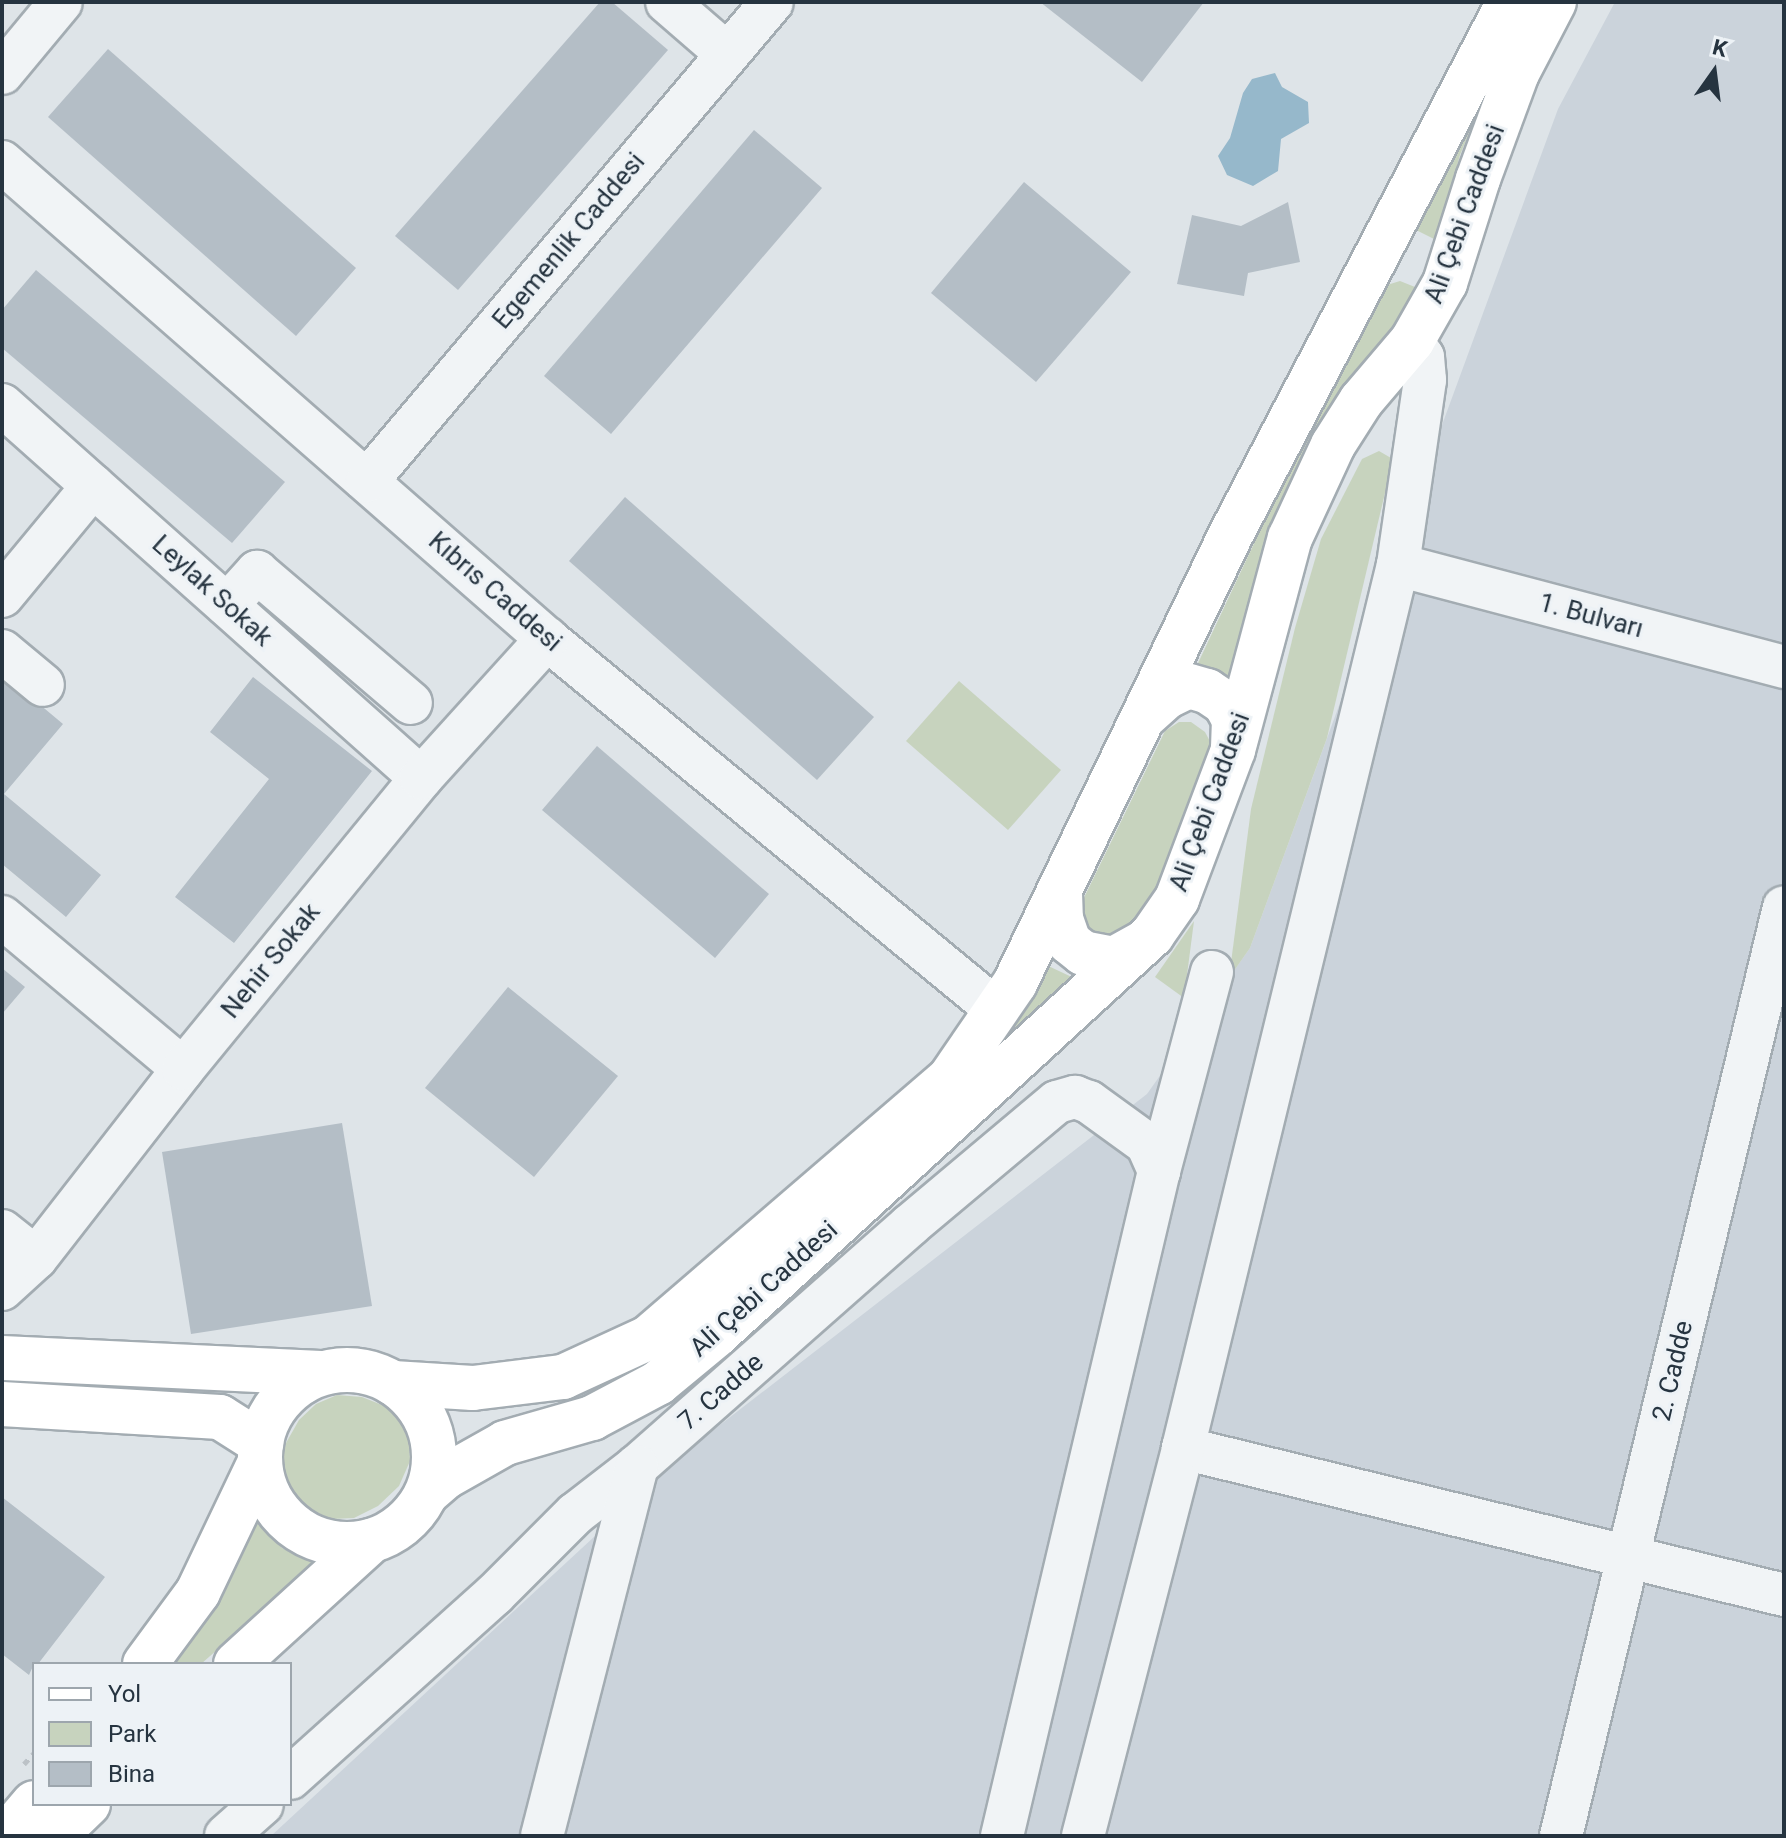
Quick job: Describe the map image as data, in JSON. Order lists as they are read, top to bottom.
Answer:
{
  "streets": {
    "main road": ["Ali Çebi Caddesi"],
    "street": [
      "Egemenlik Caddesi",
      "Leylak Sokak",
      "Kıbrıs Caddesi",
      "1. Bulvarı",
      "Nehir Sokak",
      "2. Cadde",
      "7. Cadde"
    ]
  },
  "crossings": [
    ["Ali Çebi Caddesi", "Kıbrıs Caddesi"],
    ["Egemenlik Caddesi", "Kıbrıs Caddesi"],
    ["Leylak Sokak", "Nehir Sokak"],
    ["Kıbrıs Caddesi", "Nehir Sokak"]
  ],
  "legend": ["Yol", "Park", "Bina"],
  "north": "top"
}
